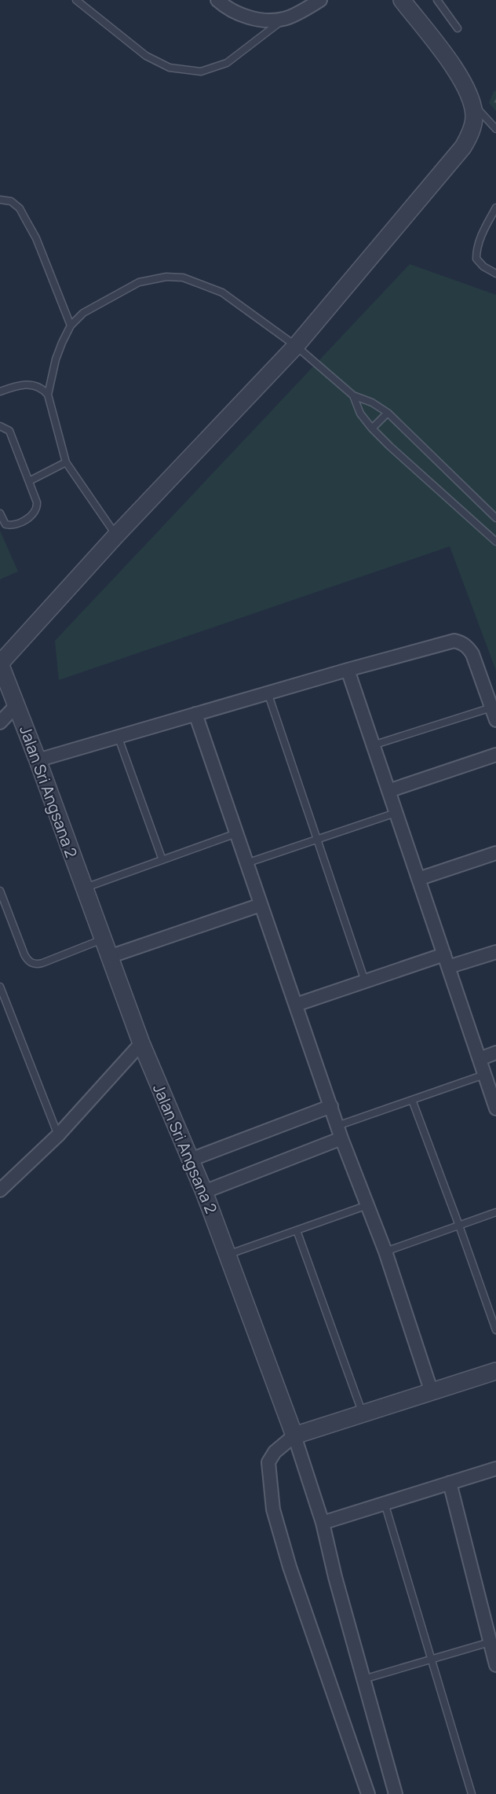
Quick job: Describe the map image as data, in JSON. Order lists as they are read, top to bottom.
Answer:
{
  "streets": {
    "street": ["Jalan Sri Angsana 2"]
  }
}
